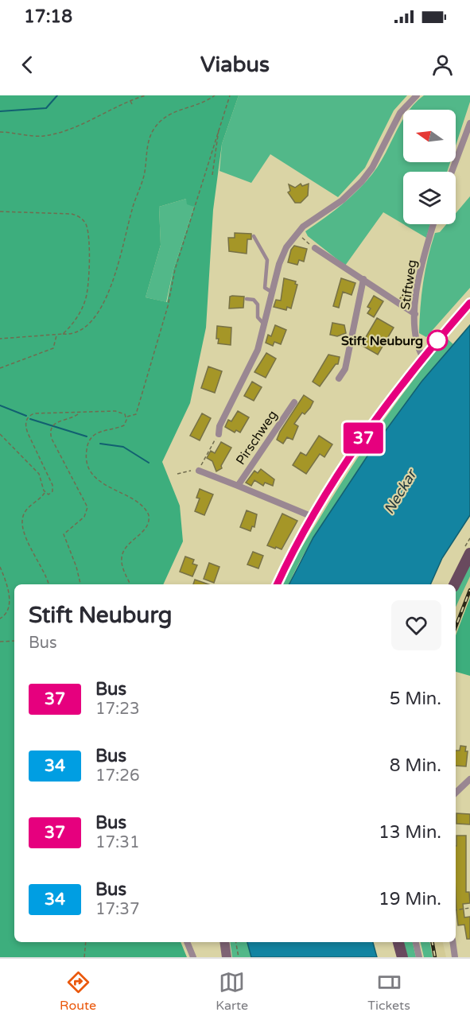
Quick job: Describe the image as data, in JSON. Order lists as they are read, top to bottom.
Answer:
{
  "streets": {
    "street": ["Stiftweg", "Pirschweg"]
  },
  "water": ["Neckar"],
  "places": ["Stift Neuburg"],
  "lines": ["bus line 37"],
  "north": "left",
  "page": {
    "status": "17:18",
    "header": "Viabus",
    "on_map": "37",
    "heading": ["Stift Neuburg", "Bus"],
    "list": [
      {
        "mark": "37",
        "name": "Bus",
        "note": "17:23",
        "value": "5 Min."
      },
      {
        "mark": "34",
        "name": "Bus",
        "note": "17:26",
        "value": "8 Min."
      },
      {
        "mark": "37",
        "name": "Bus",
        "note": "17:31",
        "value": "13 Min."
      },
      {
        "mark": "34",
        "name": "Bus",
        "note": "17:37",
        "value": "19 Min."
      }
    ],
    "tabs": ["Route", "Karte", "Tickets"]
  }
}
